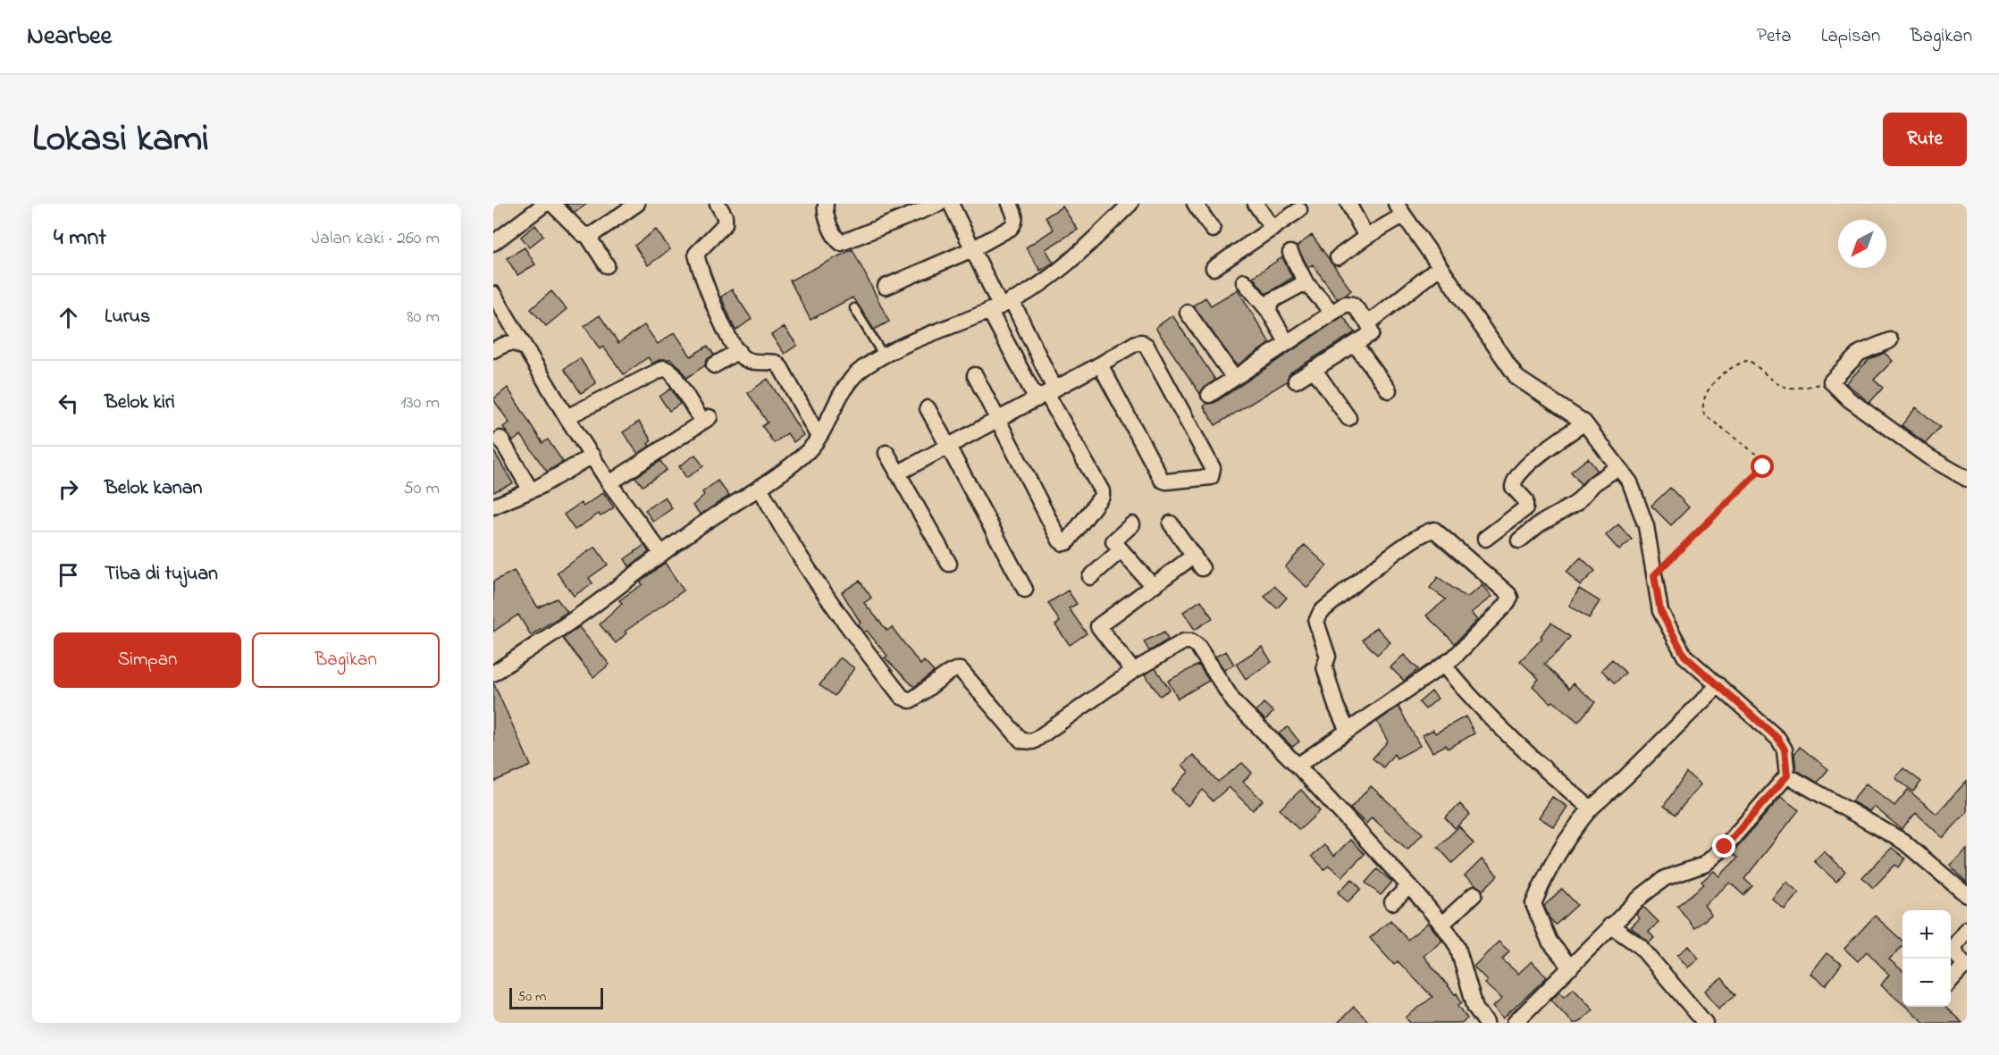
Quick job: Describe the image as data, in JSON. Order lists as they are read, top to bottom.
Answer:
{
  "scale_bar": "50 m",
  "north": "bottom left",
  "page": {
    "header": "Nearbee",
    "nav": ["Peta", "Lapisan", "Bagikan"],
    "title": "Lokasi kami",
    "buttons": [
      "Rute",
      ["Simpan", "Bagikan"]
    ],
    "heading": ["4 mnt", "Jalan kaki · 260 m"],
    "list": [
      ["Lurus", "80 m"],
      ["Belok kiri", "130 m"],
      ["Belok kanan", "50 m"],
      "Tiba di tujuan"
    ],
    "map_buttons": ["+", "−"],
    "scale": "50 m"
  }
}
